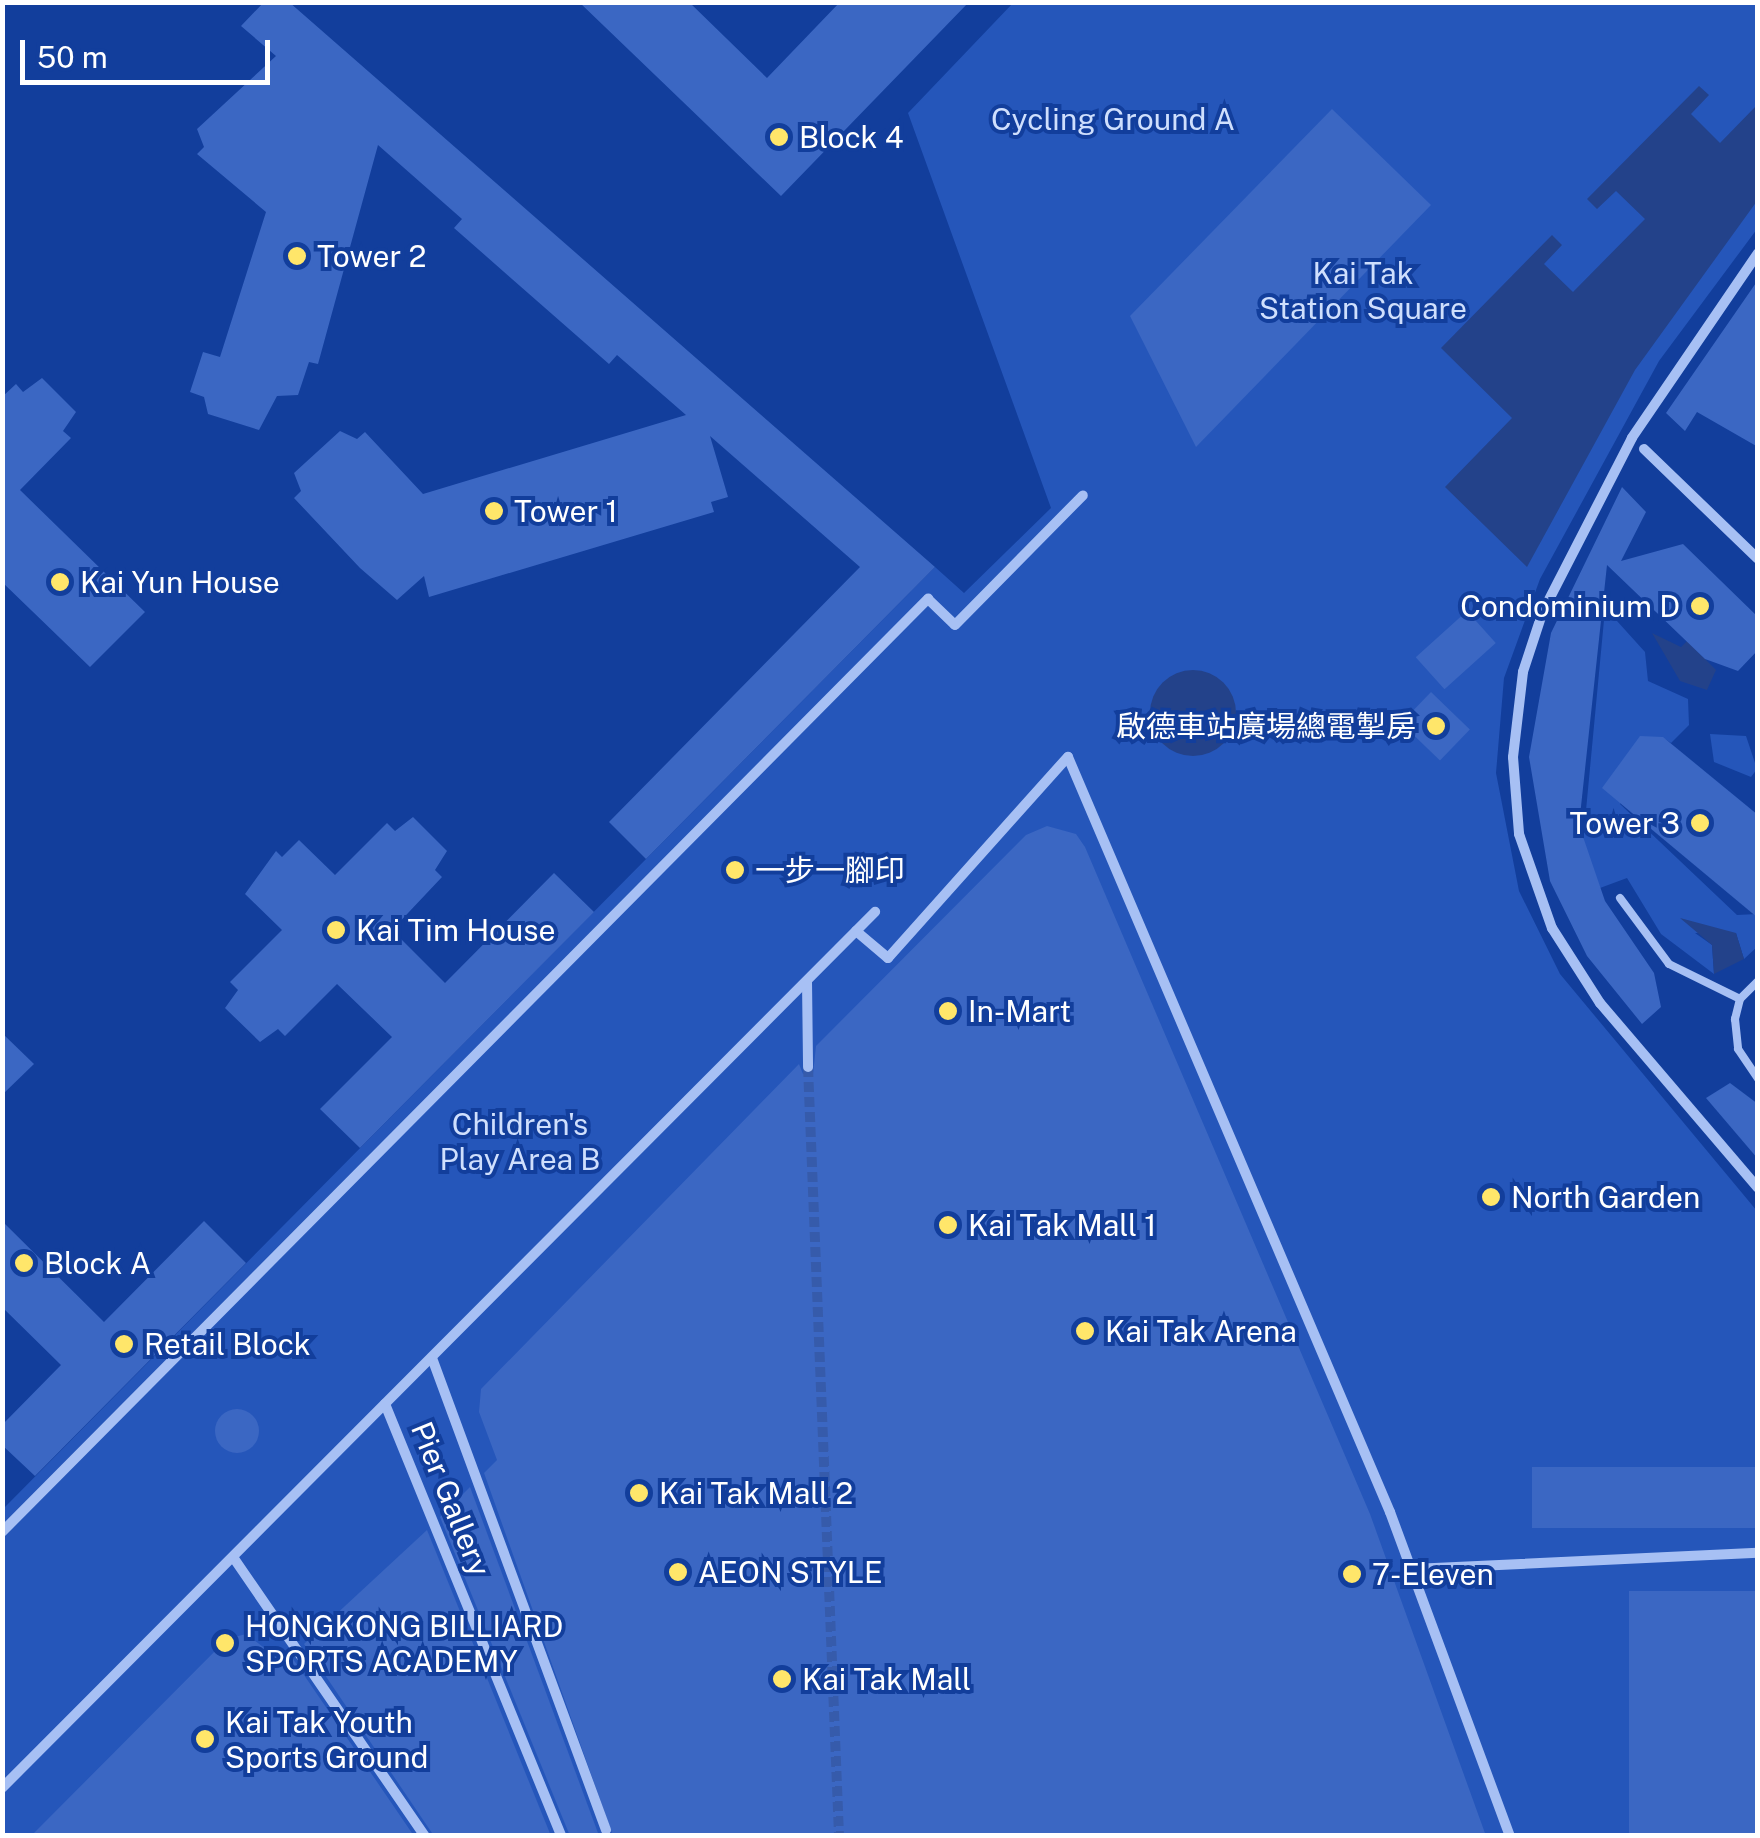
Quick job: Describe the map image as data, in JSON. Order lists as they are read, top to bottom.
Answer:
{
  "streets": {
    "street": ["Pier Gallery"]
  },
  "parks": ["Cycling Ground A", "Kai Tak Station Square", "Children's Play Area B"],
  "places": [
    "Block 4",
    "Tower 2",
    "Tower 1",
    "Kai Yun House",
    "Condominium D",
    "啟德車站廣場總電掣房",
    "Tower 3",
    "一步一腳印",
    "Kai Tim House",
    "In-Mart",
    "North Garden",
    "Kai Tak Mall 1",
    "Block A",
    "Kai Tak Arena",
    "Retail Block",
    "Kai Tak Mall 2",
    "AEON STYLE",
    "7-Eleven",
    "HONGKONG BILLIARD SPORTS ACADEMY",
    "Kai Tak Mall",
    "Kai Tak Youth Sports Ground"
  ],
  "scale_bar": "50 m"
}
